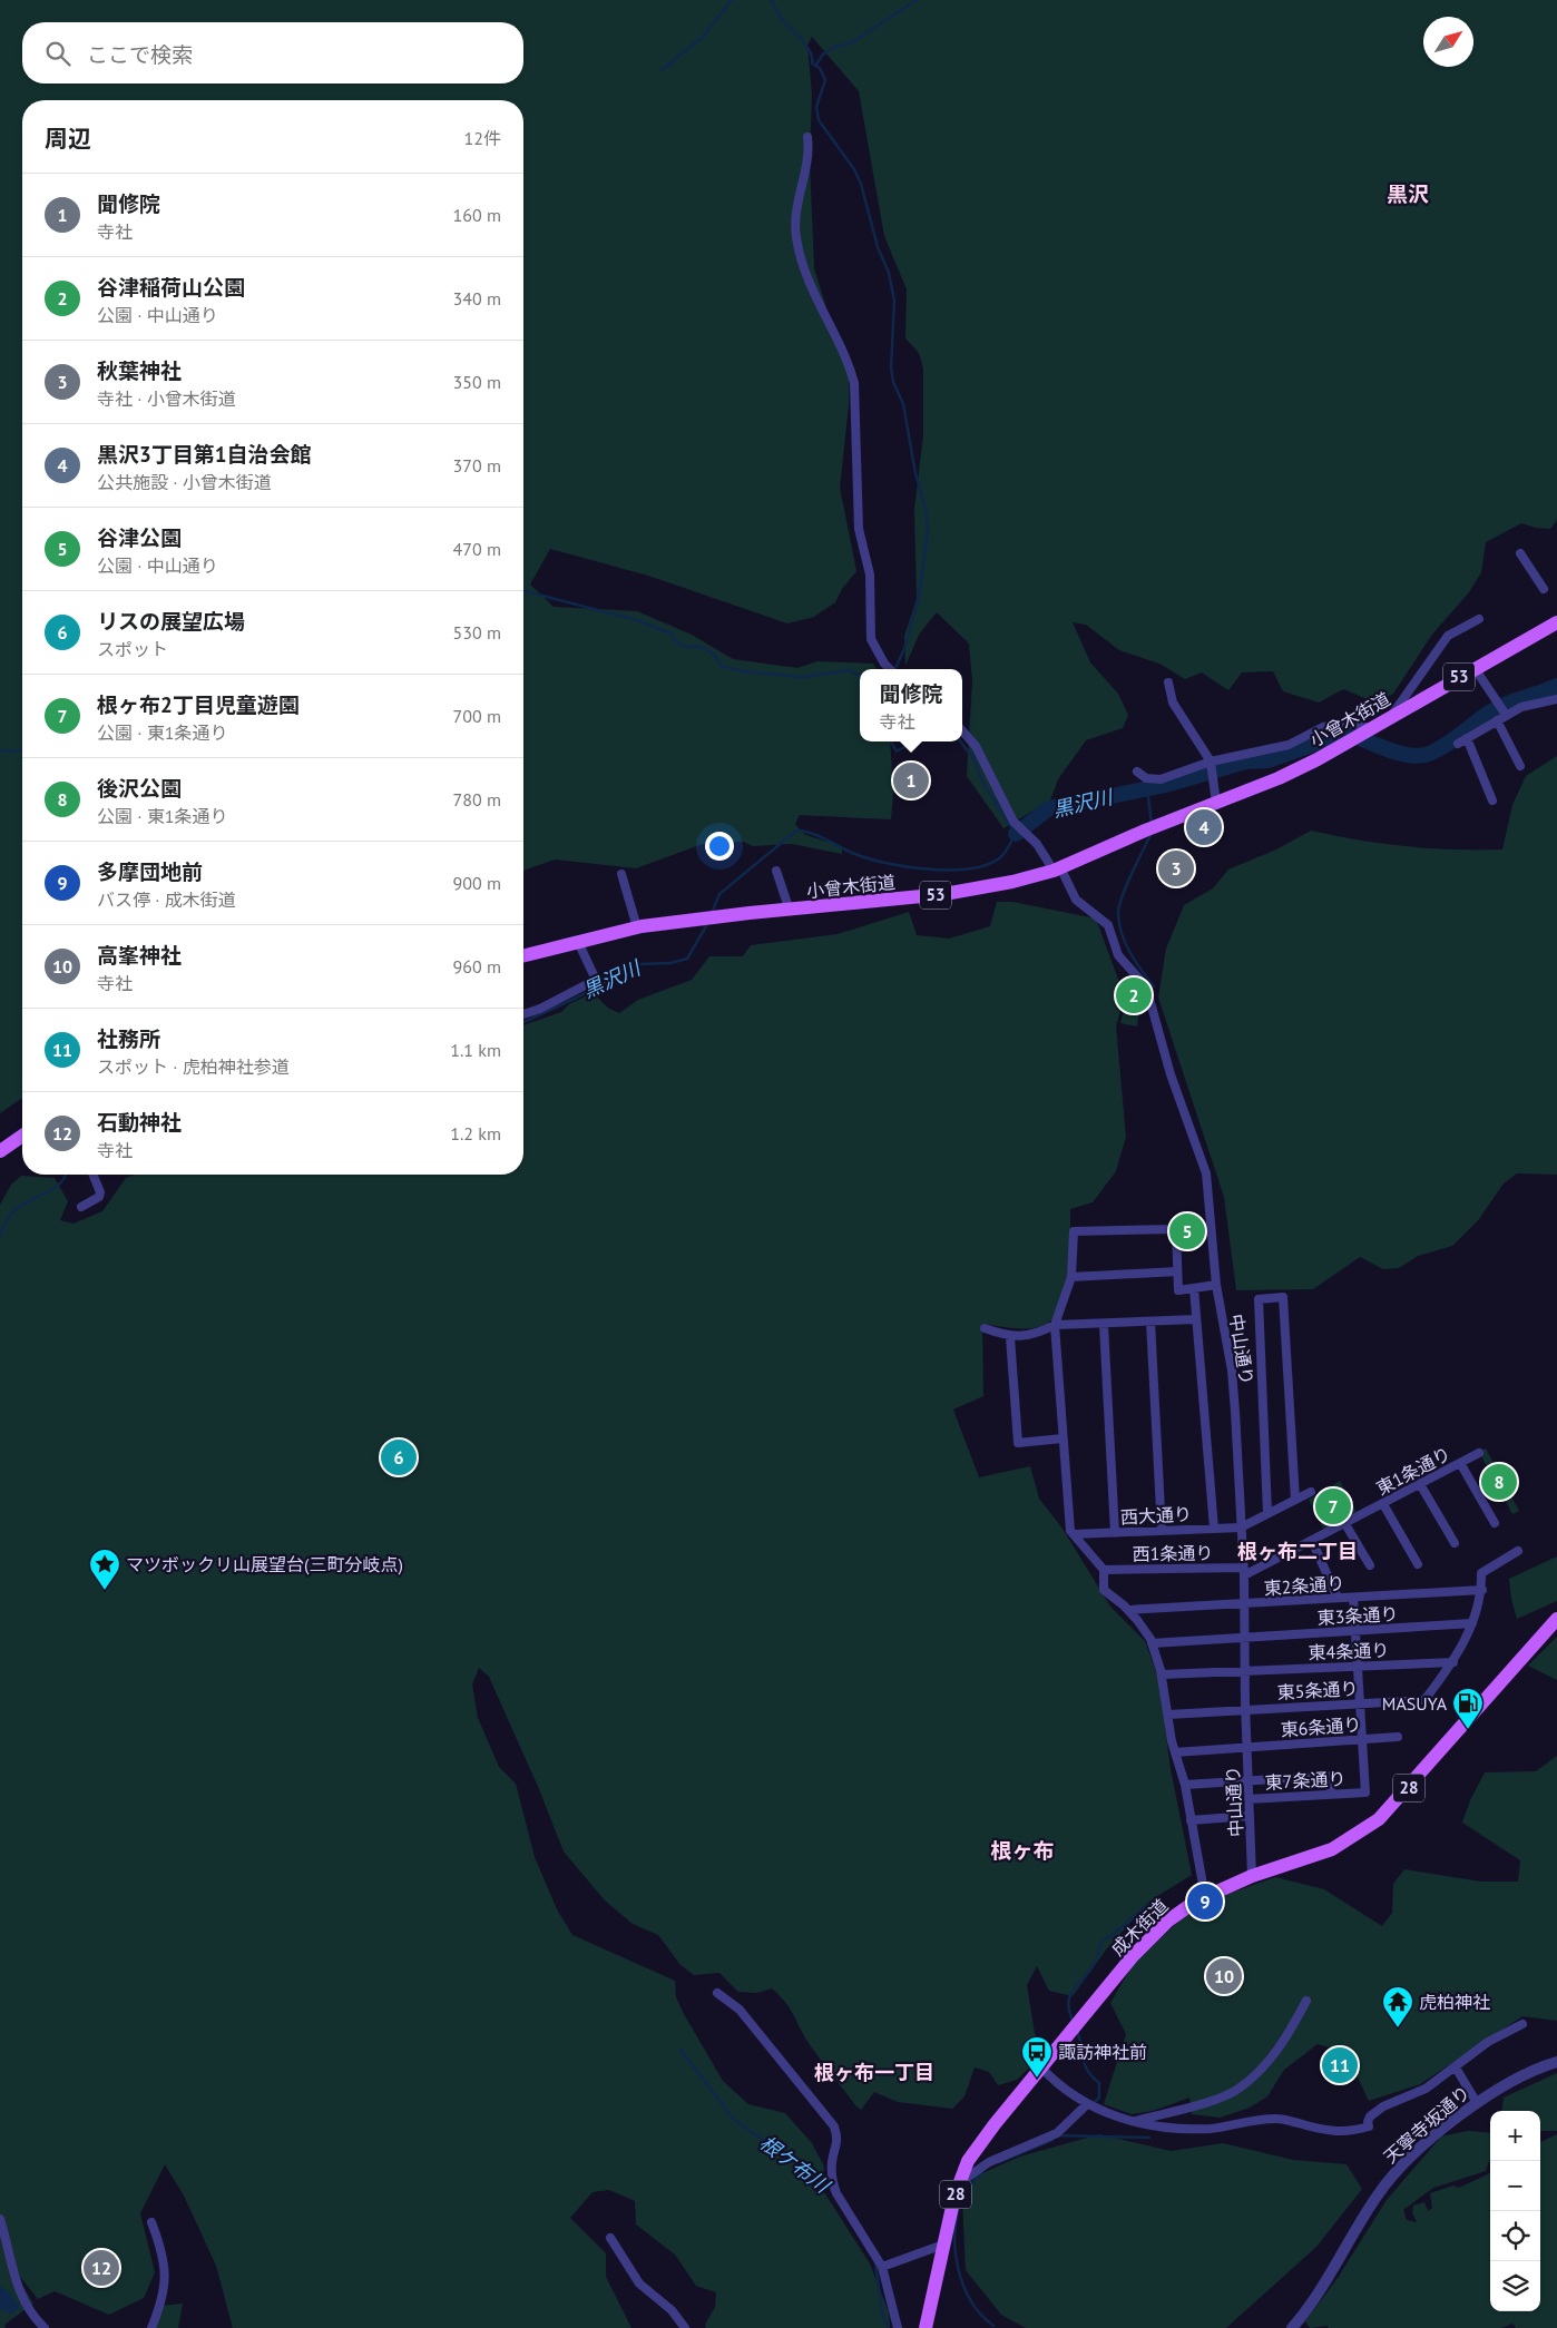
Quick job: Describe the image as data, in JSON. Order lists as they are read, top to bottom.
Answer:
{
  "streets": {
    "main road": [
      "53",
      "小曾木街道",
      "28",
      "成木街道"
    ],
    "street": [
      "中山通り",
      "東1条通り",
      "西大通り",
      "西1条通り",
      "東2条通り",
      "東3条通り",
      "東4条通り",
      "東5条通り",
      "東6条通り",
      "東7条通り",
      "天寧寺坂通り"
    ]
  },
  "crossings": [
    ["小曾木街道", "中山通り"],
    ["中山通り", "東1条通り"],
    ["中山通り", "西大通り"],
    ["中山通り", "西1条通り"],
    ["中山通り", "東2条通り"],
    ["中山通り", "東3条通り"],
    ["中山通り", "東4条通り"],
    ["中山通り", "東5条通り"],
    ["中山通り", "東6条通り"],
    ["中山通り", "東7条通り"],
    ["中山通り", "成木街道"],
    ["東1条通り", "西1条通り"],
    ["東4条通り", "東5条通り"],
    ["東6条通り", "東7条通り"]
  ],
  "districts": [
    "黒沢",
    "根ヶ布二丁目",
    "根ヶ布",
    "根ヶ布一丁目"
  ],
  "water": ["黒沢川", "根ケ布川"],
  "places": {
    "place": ["マツボックリ山展望台(三町分岐点)"],
    "fuel station": ["MASUYA"],
    "temple": ["虎柏神社"],
    "bus stop": ["諏訪神社前"]
  },
  "north": "top right",
  "page": {
    "search": "ここで検索",
    "heading": ["周辺", "12件"],
    "list": [
      {
        "mark": "1",
        "name": "聞修院",
        "note": "寺社",
        "value": "160 m"
      },
      {
        "mark": "2",
        "name": "谷津稲荷山公園",
        "note": "公園 · 中山通り",
        "value": "340 m"
      },
      {
        "mark": "3",
        "name": "秋葉神社",
        "note": "寺社 · 小曾木街道",
        "value": "350 m"
      },
      {
        "mark": "4",
        "name": "黒沢3丁目第1自治会館",
        "note": "公共施設 · 小曾木街道",
        "value": "370 m"
      },
      {
        "mark": "5",
        "name": "谷津公園",
        "note": "公園 · 中山通り",
        "value": "470 m"
      },
      {
        "mark": "6",
        "name": "リスの展望広場",
        "note": "スポット",
        "value": "530 m"
      },
      {
        "mark": "7",
        "name": "根ヶ布2丁目児童遊園",
        "note": "公園 · 東1条通り",
        "value": "700 m"
      },
      {
        "mark": "8",
        "name": "後沢公園",
        "note": "公園 · 東1条通り",
        "value": "780 m"
      },
      {
        "mark": "9",
        "name": "多摩団地前",
        "note": "バス停 · 成木街道",
        "value": "900 m"
      },
      {
        "mark": "10",
        "name": "高峯神社",
        "note": "寺社",
        "value": "960 m"
      },
      {
        "mark": "11",
        "name": "社務所",
        "note": "スポット · 虎柏神社参道",
        "value": "1.1 km"
      },
      {
        "mark": "12",
        "name": "石動神社",
        "note": "寺社",
        "value": "1.2 km"
      }
    ],
    "popup": ["聞修院", "寺社"],
    "pins": [
      "1",
      "4",
      "3",
      "2",
      "5",
      "6",
      "8",
      "7",
      "9",
      "10",
      "11",
      "12"
    ],
    "map_buttons": ["+", "−"]
  }
}
